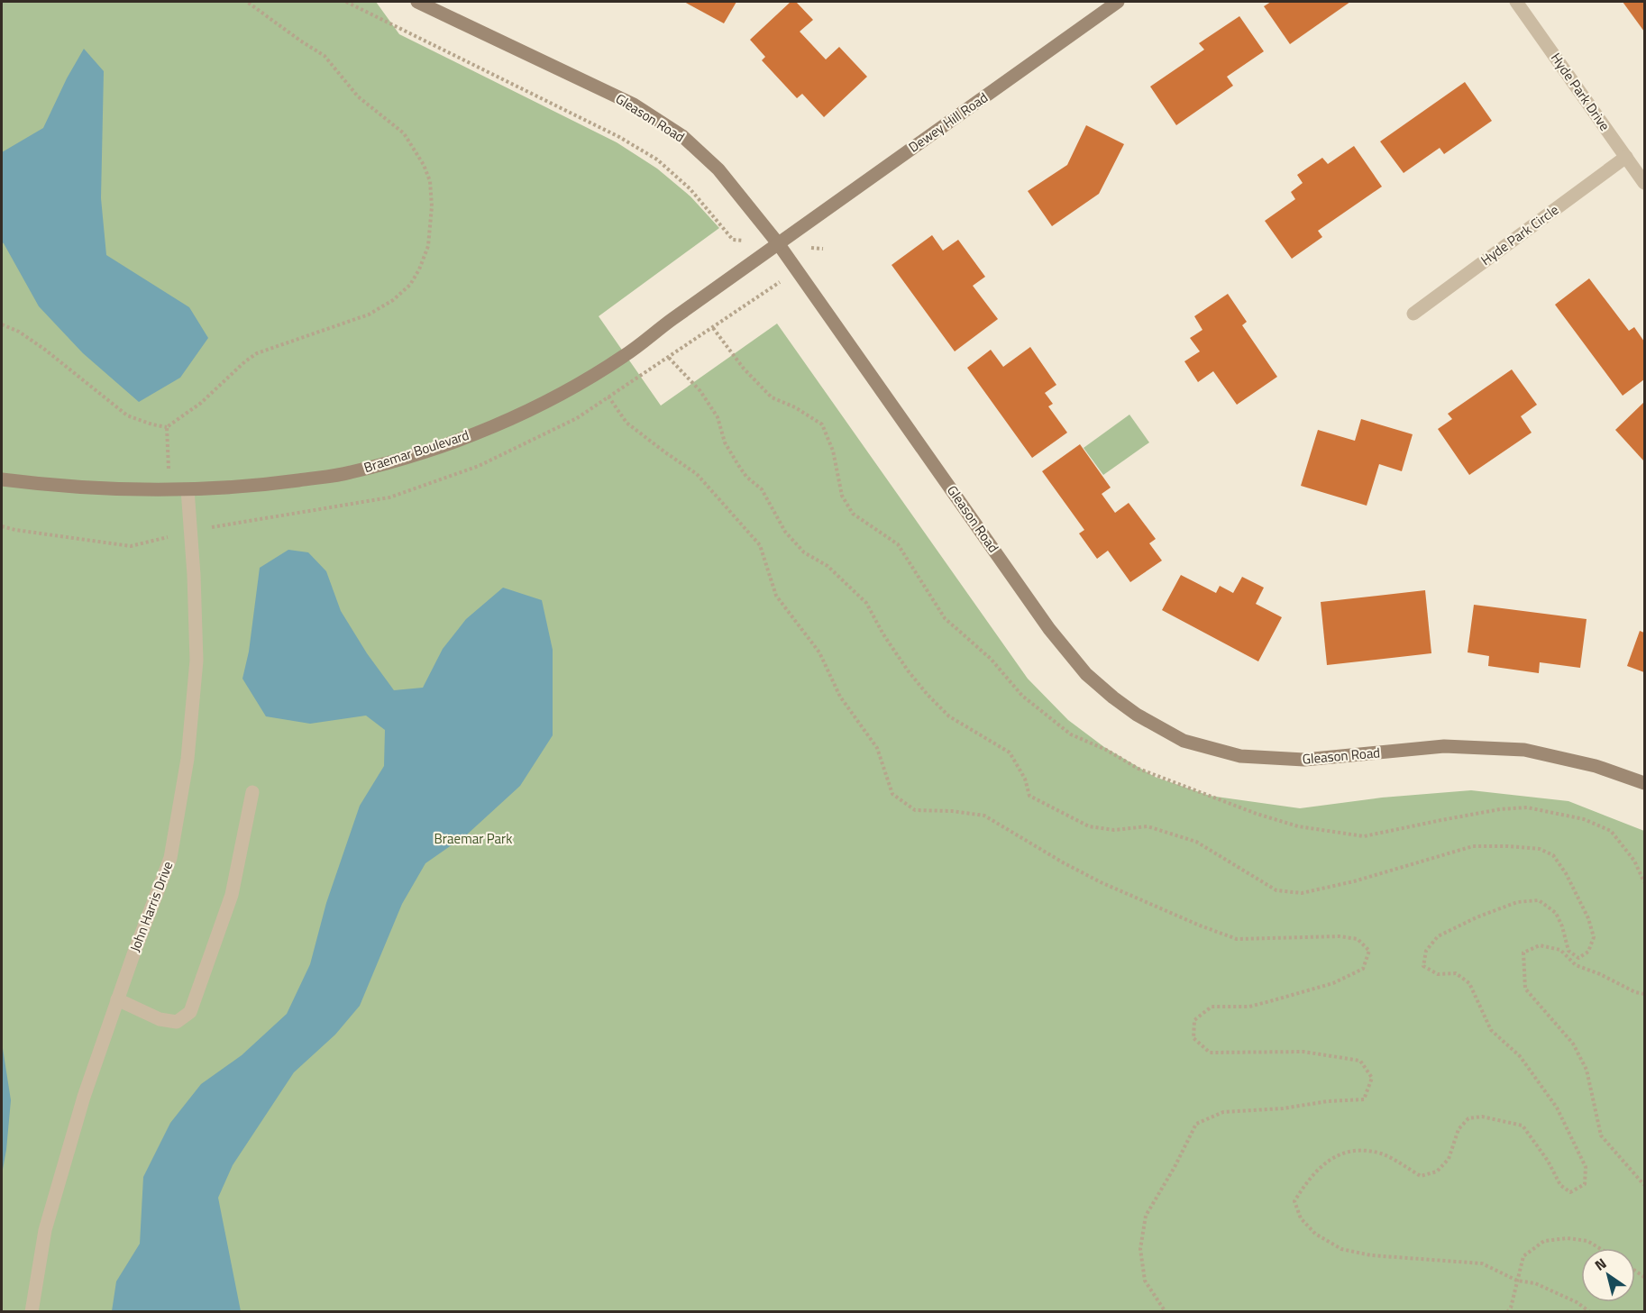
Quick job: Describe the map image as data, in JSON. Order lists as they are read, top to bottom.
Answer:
{
  "streets": {
    "street": [
      "Hyde Park Drive",
      "Gleason Road",
      "Dewey Hill Road",
      "Hyde Park Circle",
      "Braemar Boulevard",
      "John Harris Drive"
    ]
  },
  "crossings": [
    ["Hyde Park Drive", "Hyde Park Circle"],
    ["Gleason Road", "Dewey Hill Road"],
    ["Gleason Road", "Braemar Boulevard"],
    ["Dewey Hill Road", "Braemar Boulevard"],
    ["Braemar Boulevard", "John Harris Drive"]
  ],
  "parks": ["Braemar Park"],
  "north": "top left"
}
